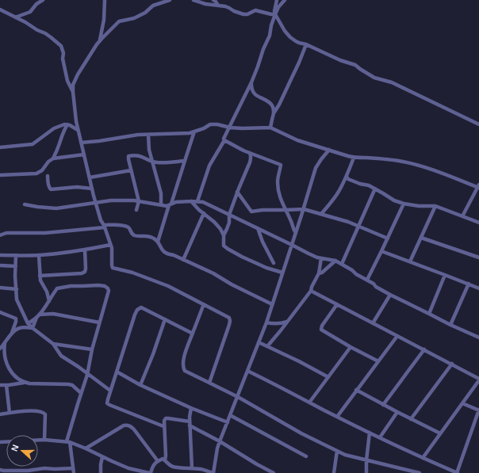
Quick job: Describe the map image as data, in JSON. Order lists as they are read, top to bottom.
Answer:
{
  "north": "left"
}
